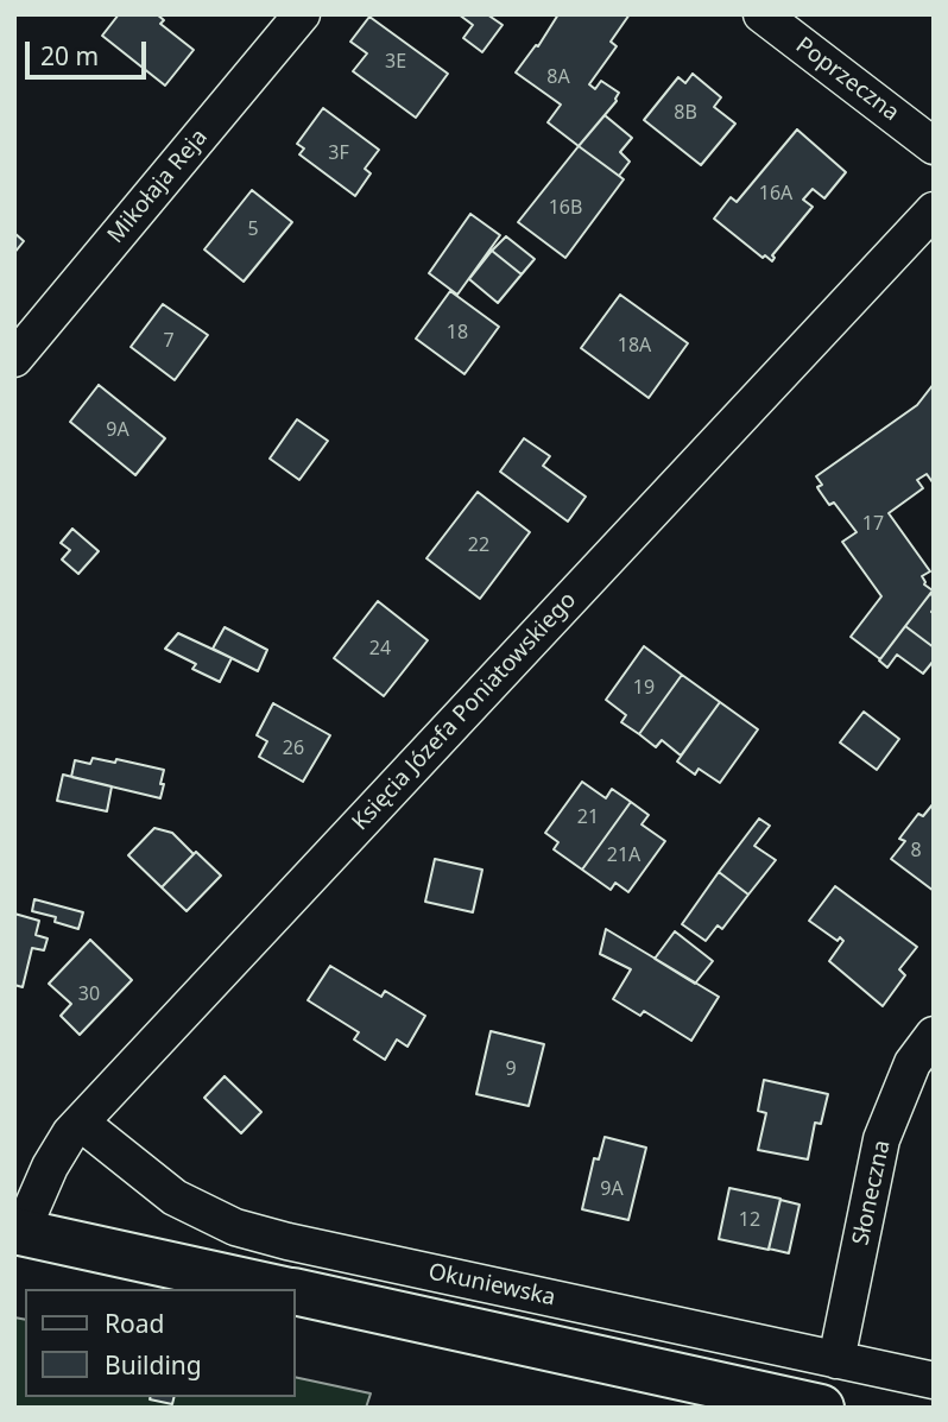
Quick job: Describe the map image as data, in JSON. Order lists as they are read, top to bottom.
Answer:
{
  "streets": {
    "street": [
      "Poprzeczna",
      "Mikołaja Reja",
      "Księcia Józefa Poniatowskiego",
      "Słoneczna",
      "Okuniewska"
    ]
  },
  "crossings": [
    ["Księcia Józefa Poniatowskiego", "Okuniewska"],
    ["Słoneczna", "Okuniewska"]
  ],
  "house_numbers": [
    "3E",
    "8A",
    "8B",
    "3F",
    "16A",
    "16B",
    "5",
    "18",
    "7",
    "18A",
    "9A",
    "17",
    "22",
    "24",
    "19",
    "26",
    "21",
    "8",
    "21A",
    "30",
    "9",
    "9A",
    "12"
  ],
  "legend": ["Road", "Building"],
  "scale_bar": "20 m"
}
